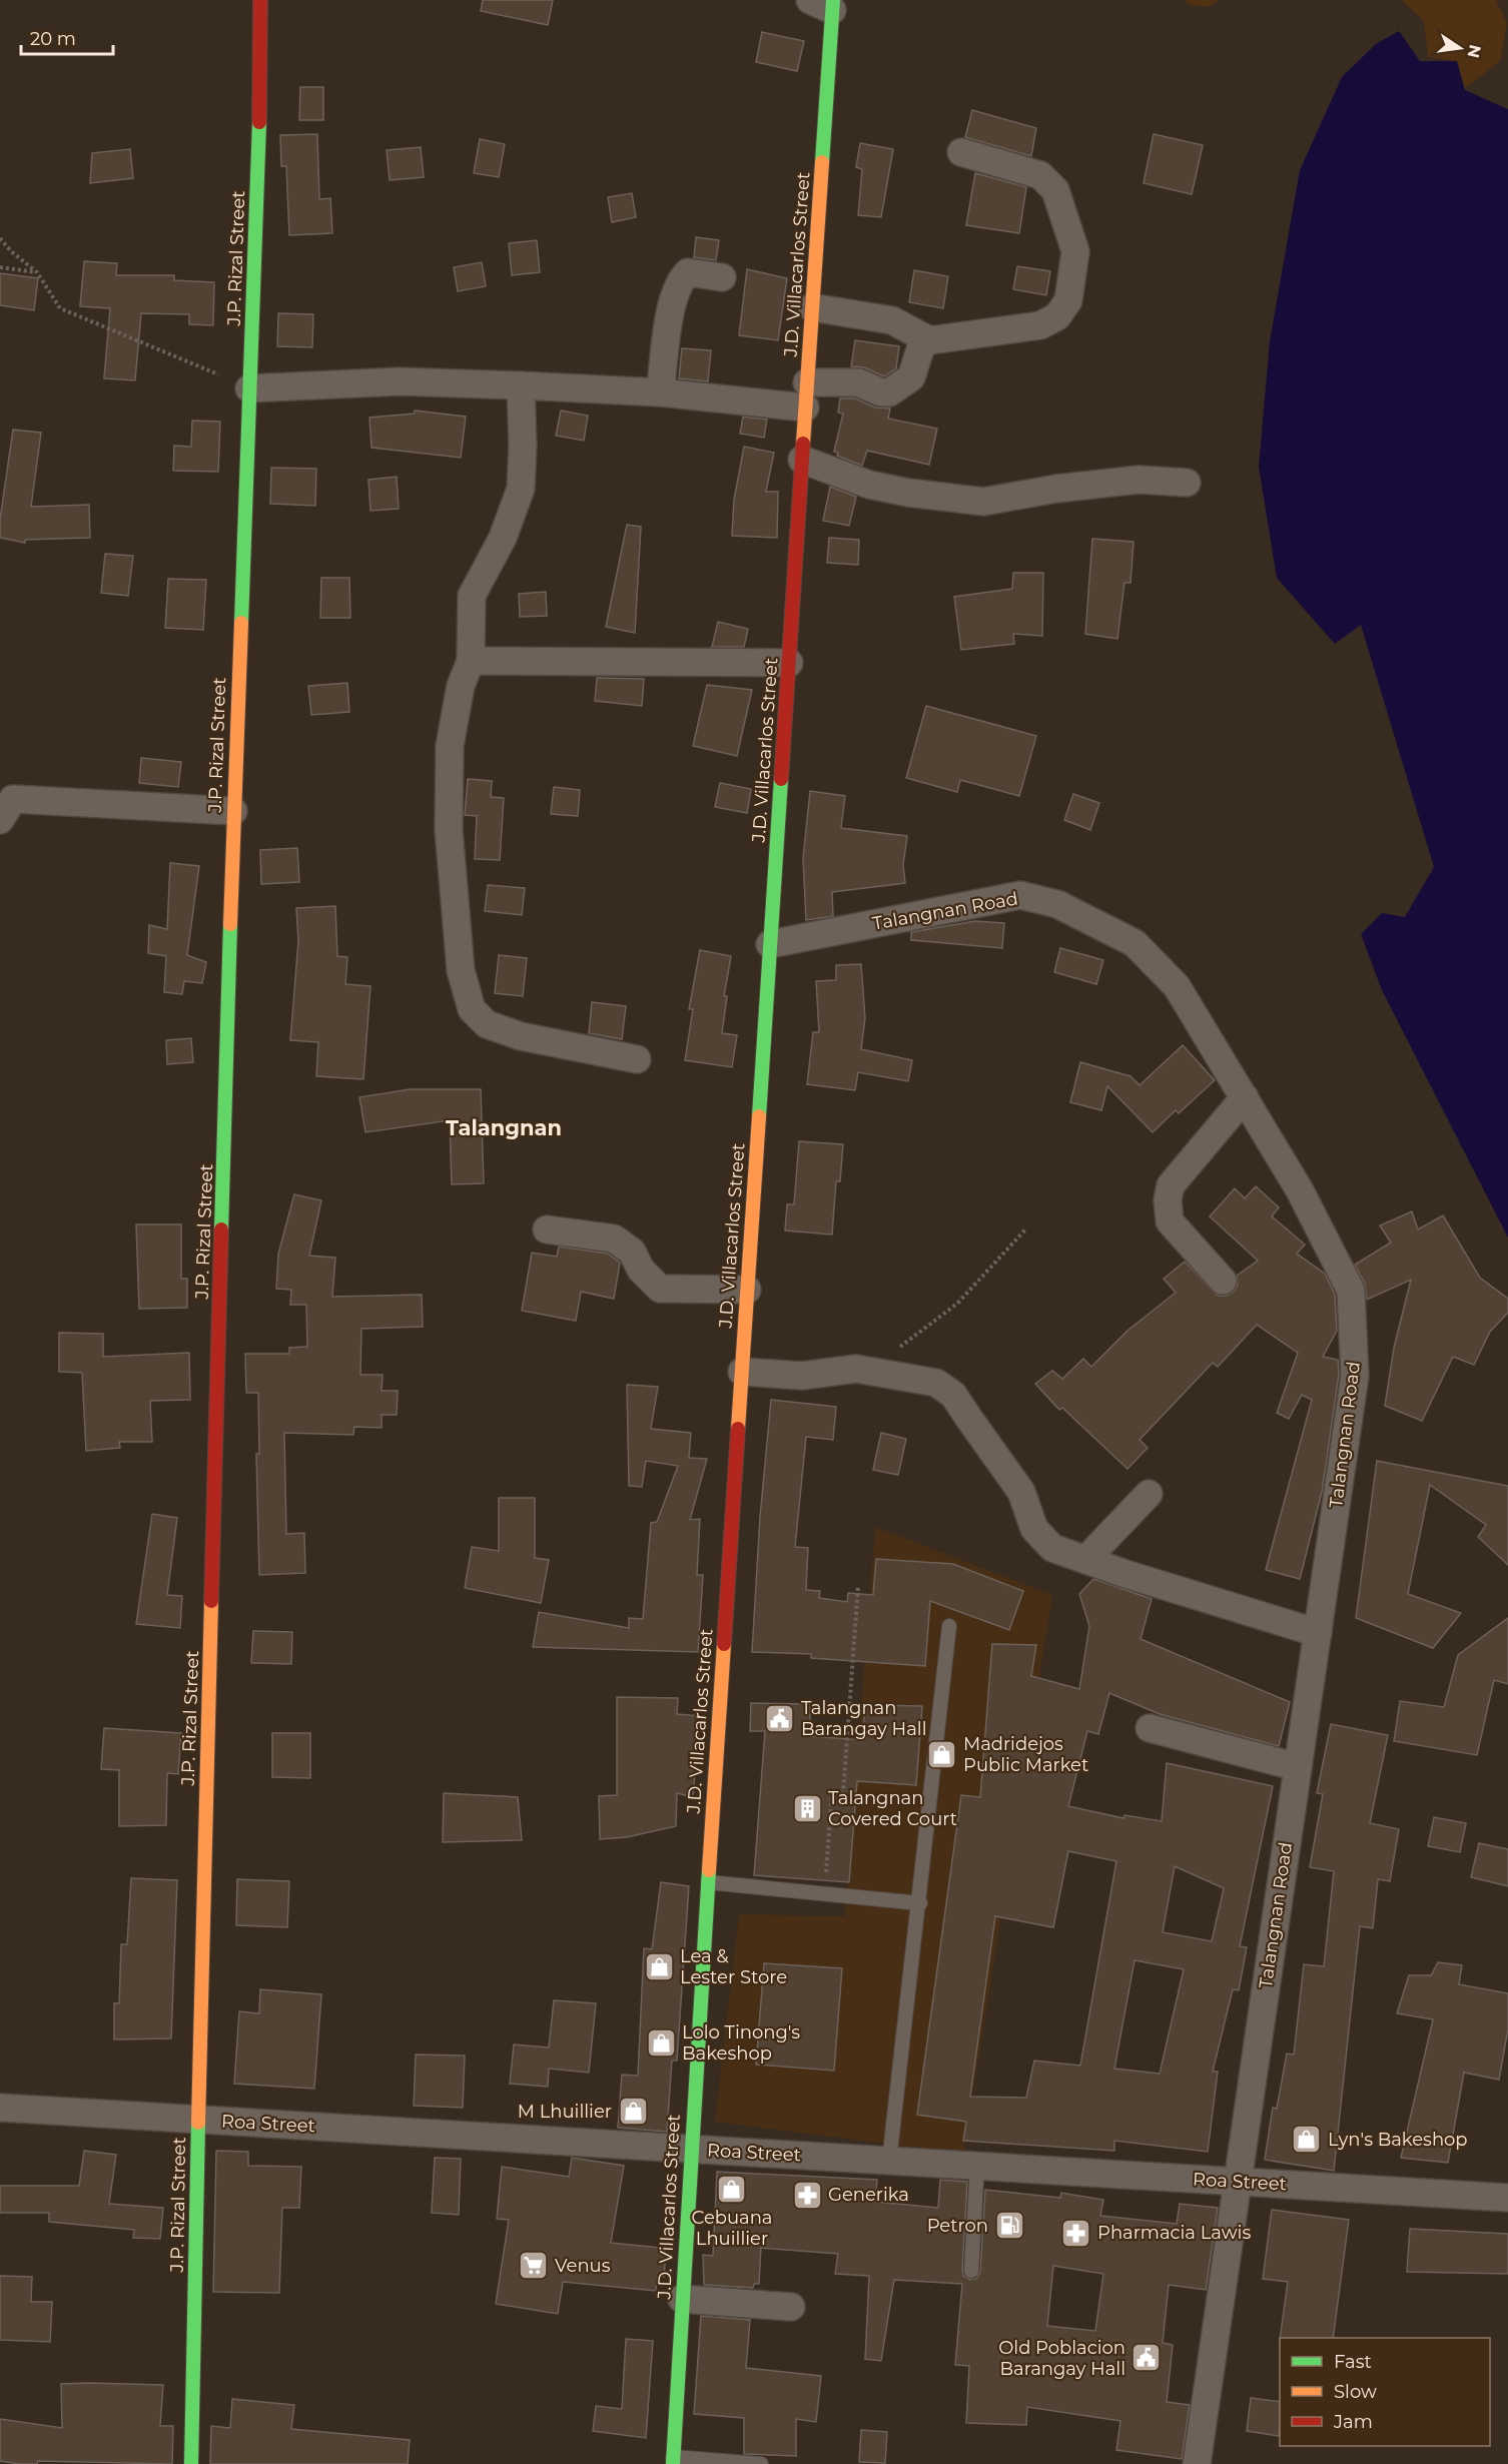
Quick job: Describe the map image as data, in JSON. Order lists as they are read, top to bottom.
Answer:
{
  "streets": {
    "street": [
      "J.P. Rizal Street",
      "J.D. Villacarlos Street",
      "Talangnan Road",
      "Roa Street"
    ]
  },
  "crossings": [
    ["J.P. Rizal Street", "Roa Street"],
    ["J.D. Villacarlos Street", "Talangnan Road"],
    ["J.D. Villacarlos Street", "Roa Street"],
    ["Talangnan Road", "Roa Street"]
  ],
  "districts": ["Talangnan"],
  "places": {
    "public building": ["Talangnan Barangay Hall", "Old Poblacion Barangay Hall"],
    "shop": [
      "Madridejos Public Market",
      "Lea & Lester Store",
      "Lolo Tinong's Bakeshop",
      "M Lhuillier",
      "Lyn's Bakeshop",
      "Cebuana Lhuillier"
    ],
    "building": ["Talangnan Covered Court"],
    "pharmacy": ["Generika", "Pharmacia Lawis"],
    "fuel station": ["Petron"],
    "supermarket": ["Venus"]
  },
  "legend": ["Fast", "Slow", "Jam"],
  "scale_bar": "20 m",
  "north": "right"
}
